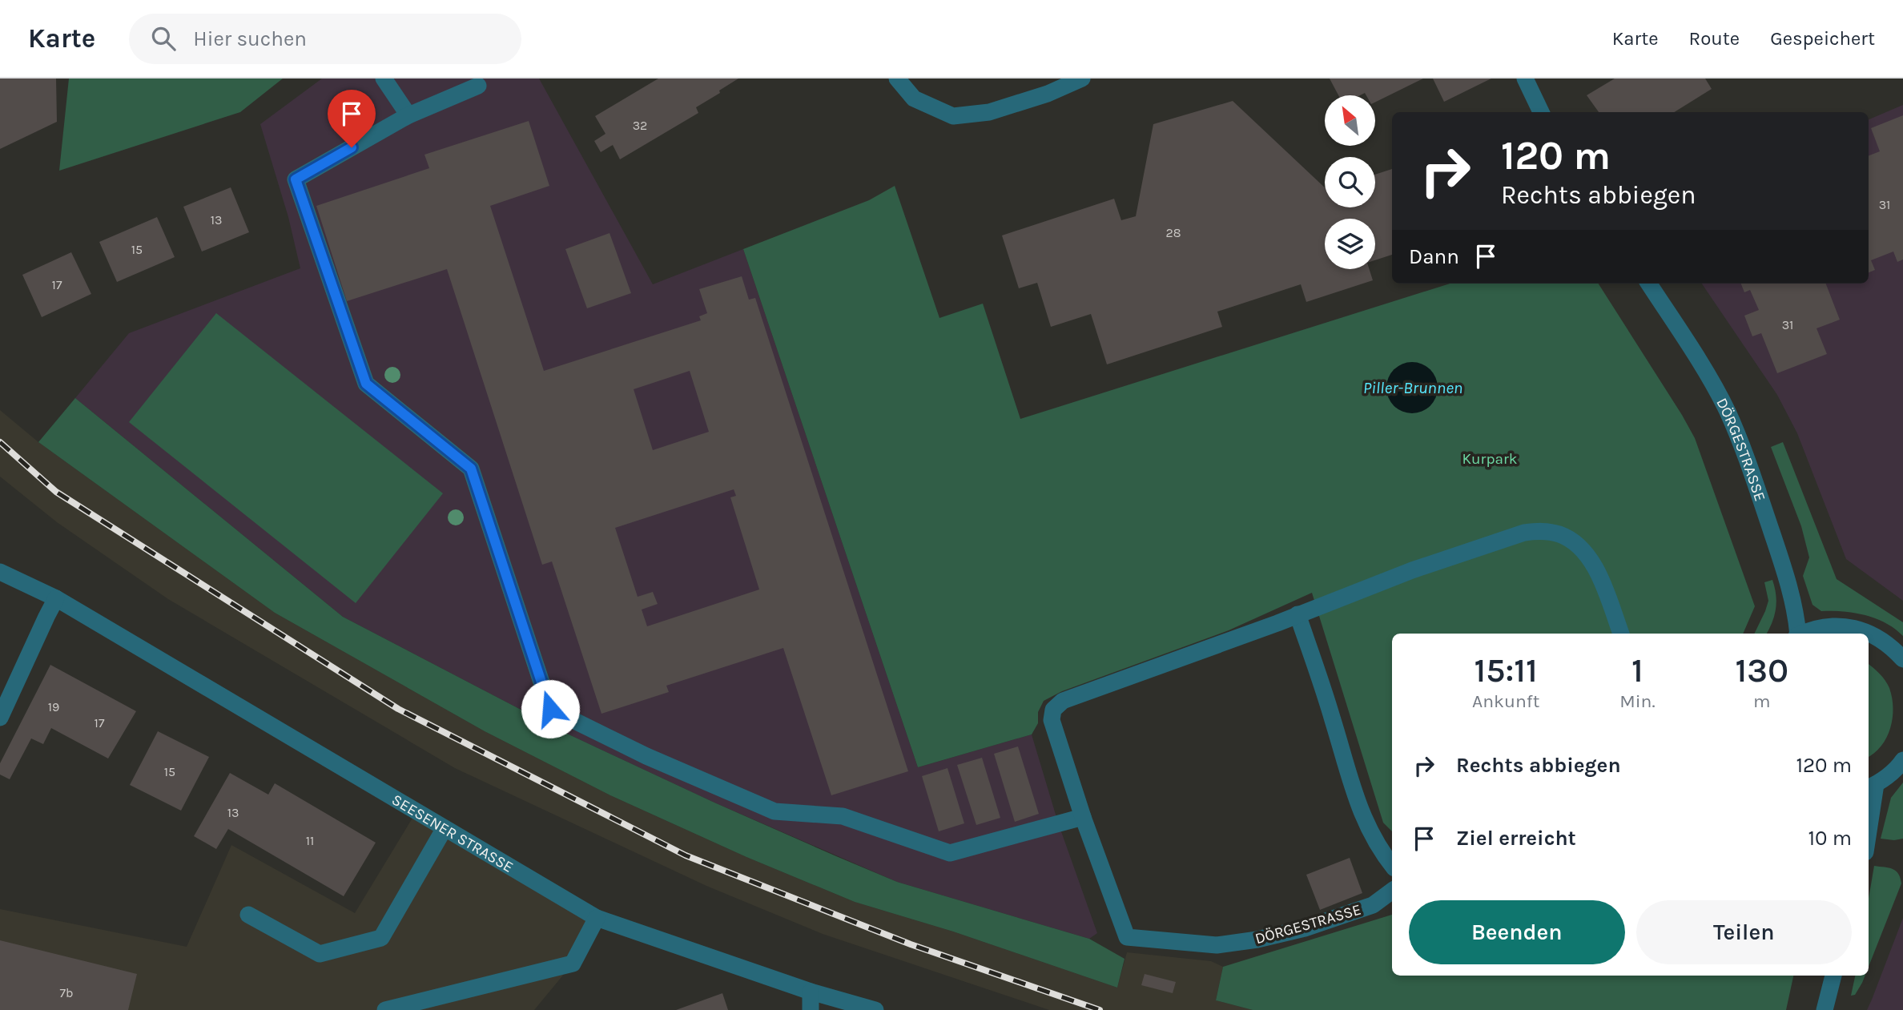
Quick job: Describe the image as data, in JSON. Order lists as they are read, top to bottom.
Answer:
{
  "streets": {
    "street": ["DÖRGESTRASSE", "SEESENER STRASSE"]
  },
  "water": ["Piller-Brunnen"],
  "parks": ["Kurpark"],
  "house_numbers": [
    "32",
    "31",
    "13",
    "28",
    "15",
    "17",
    "31",
    "19",
    "17",
    "15",
    "13",
    "11",
    "7b"
  ],
  "north": "top left",
  "page": {
    "header": "Karte",
    "search": "Hier suchen",
    "nav": ["Karte", "Route", "Gespeichert"],
    "turn": ["120 m", "Rechts abbiegen"],
    "then": "Dann",
    "eta": [
      "15:11",
      "Ankunft",
      "1",
      "Min.",
      "130",
      "m"
    ],
    "list": [
      {
        "name": "Rechts abbiegen",
        "value": "120 m"
      },
      {
        "name": "Ziel erreicht",
        "value": "10 m"
      }
    ],
    "buttons": ["Beenden", "Teilen"]
  }
}
